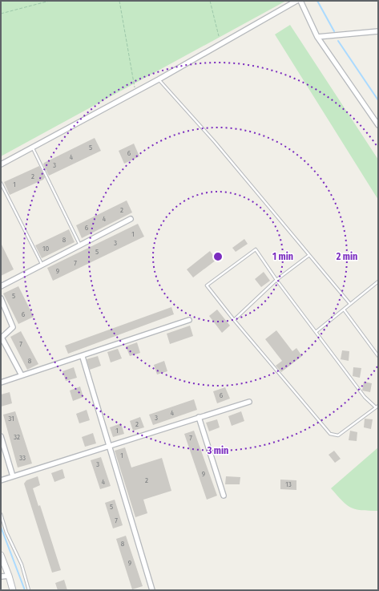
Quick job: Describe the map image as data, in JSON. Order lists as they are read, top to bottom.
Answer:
{
  "house_numbers": [
    "5",
    "6",
    "4",
    "3",
    "2",
    "1",
    "2",
    "4",
    "6",
    "1",
    "8",
    "3",
    "10",
    "5",
    "7",
    "9",
    "5",
    "6",
    "7",
    "8",
    "6",
    "4",
    "3",
    "31",
    "2",
    "1",
    "32",
    "7",
    "1",
    "33",
    "3",
    "9",
    "2",
    "4",
    "13",
    "5",
    "7",
    "8",
    "9"
  ],
  "rings": ["1 min", "2 min", "3 min"]
}
